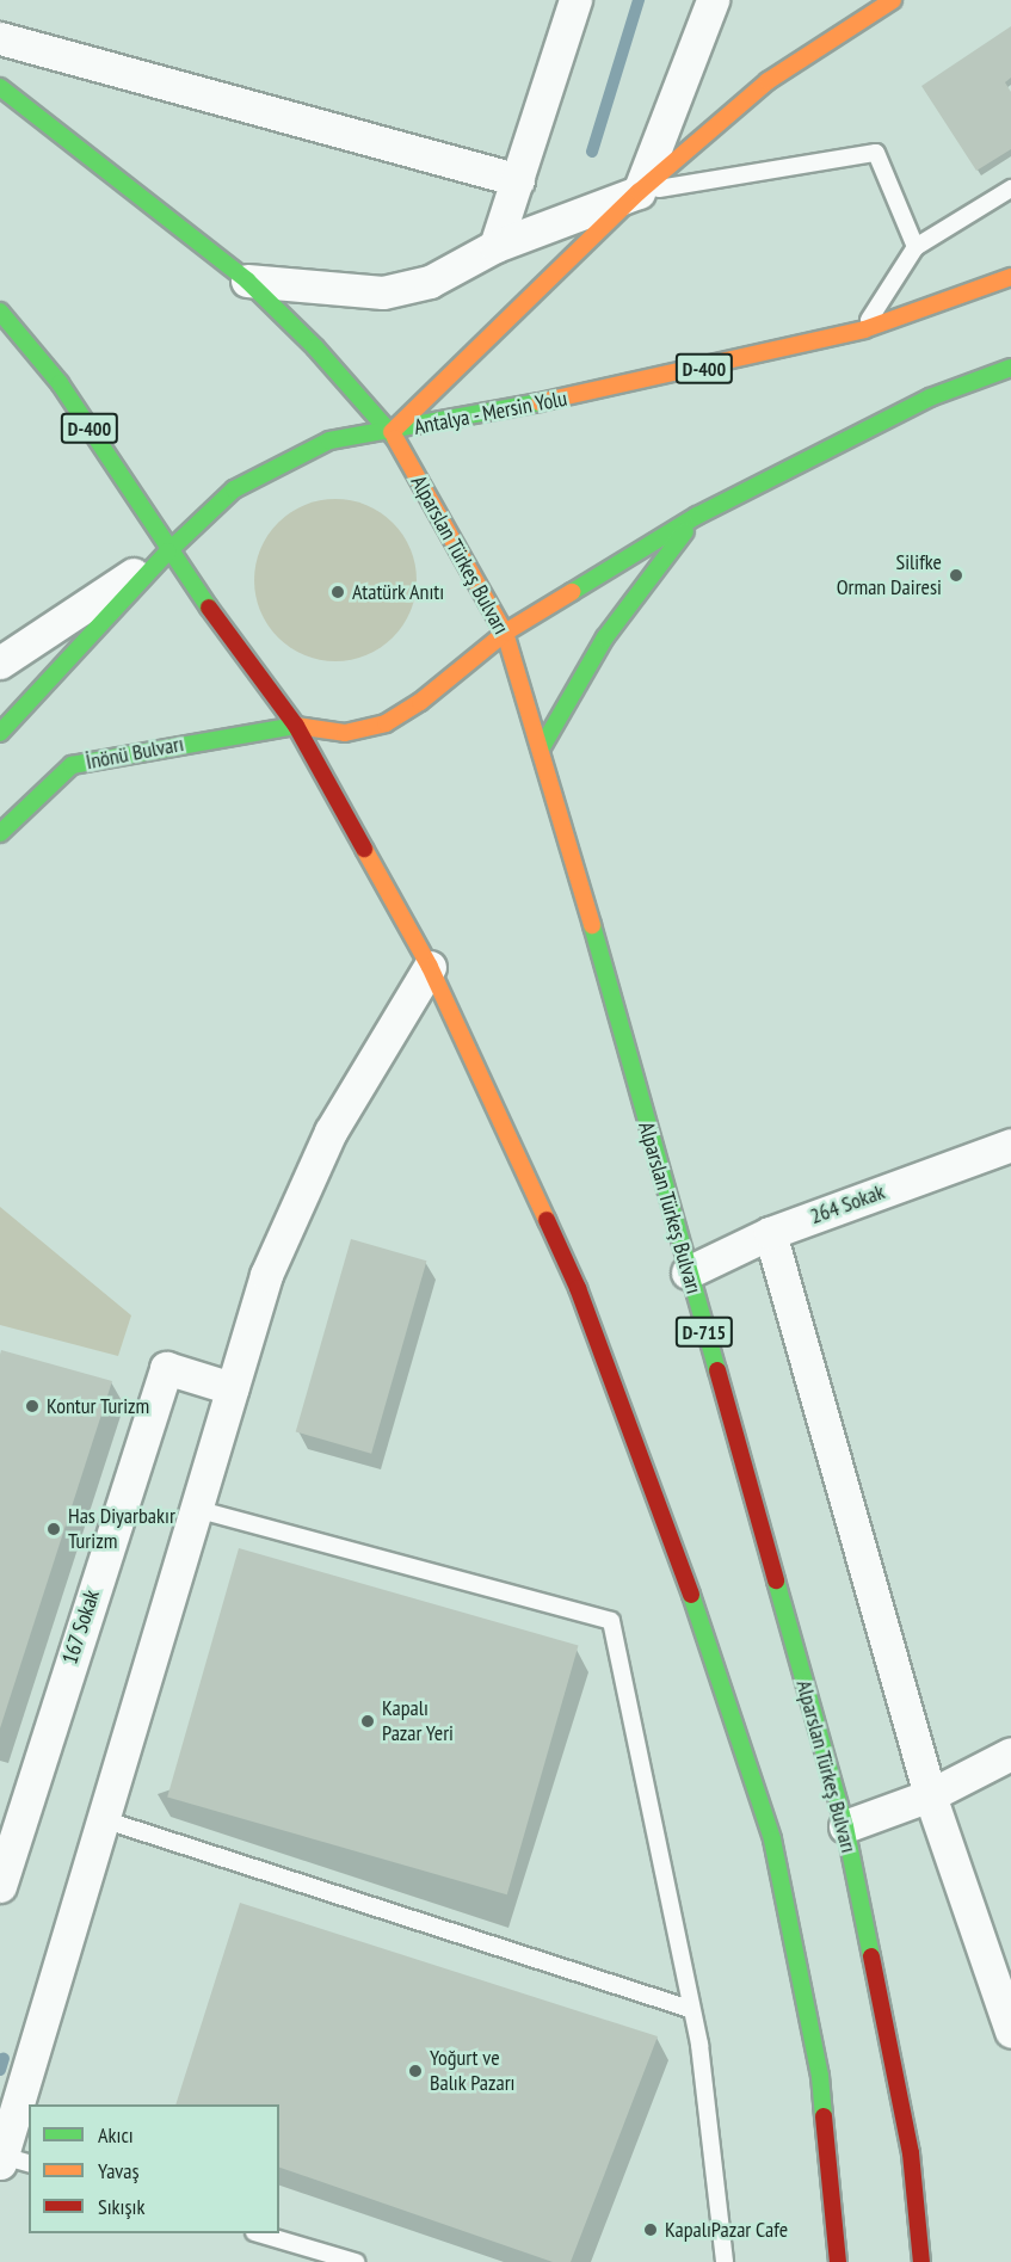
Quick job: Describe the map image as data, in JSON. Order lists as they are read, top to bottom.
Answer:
{
  "streets": {
    "main road": [
      "D-400",
      "Antalya - Mersin Yolu",
      "Alparslan Türkeş Bulvarı",
      "İnönü Bulvarı",
      "D-715"
    ],
    "street": ["264 Sokak", "167 Sokak"]
  },
  "crossings": [
    ["D-400", "İnönü Bulvarı"],
    ["Antalya - Mersin Yolu", "Alparslan Türkeş Bulvarı"],
    ["Alparslan Türkeş Bulvarı", "İnönü Bulvarı"],
    ["Alparslan Türkeş Bulvarı", "264 Sokak"]
  ],
  "places": [
    "Silifke Orman Dairesi",
    "Atatürk Anıtı",
    "Kontur Turizm",
    "Has Diyarbakır Turizm",
    "Kapalı Pazar Yeri",
    "Yoğurt ve Balık Pazarı",
    "KapalıPazar Cafe"
  ],
  "legend": ["Akıcı", "Yavaş", "Sıkışık"]
}
